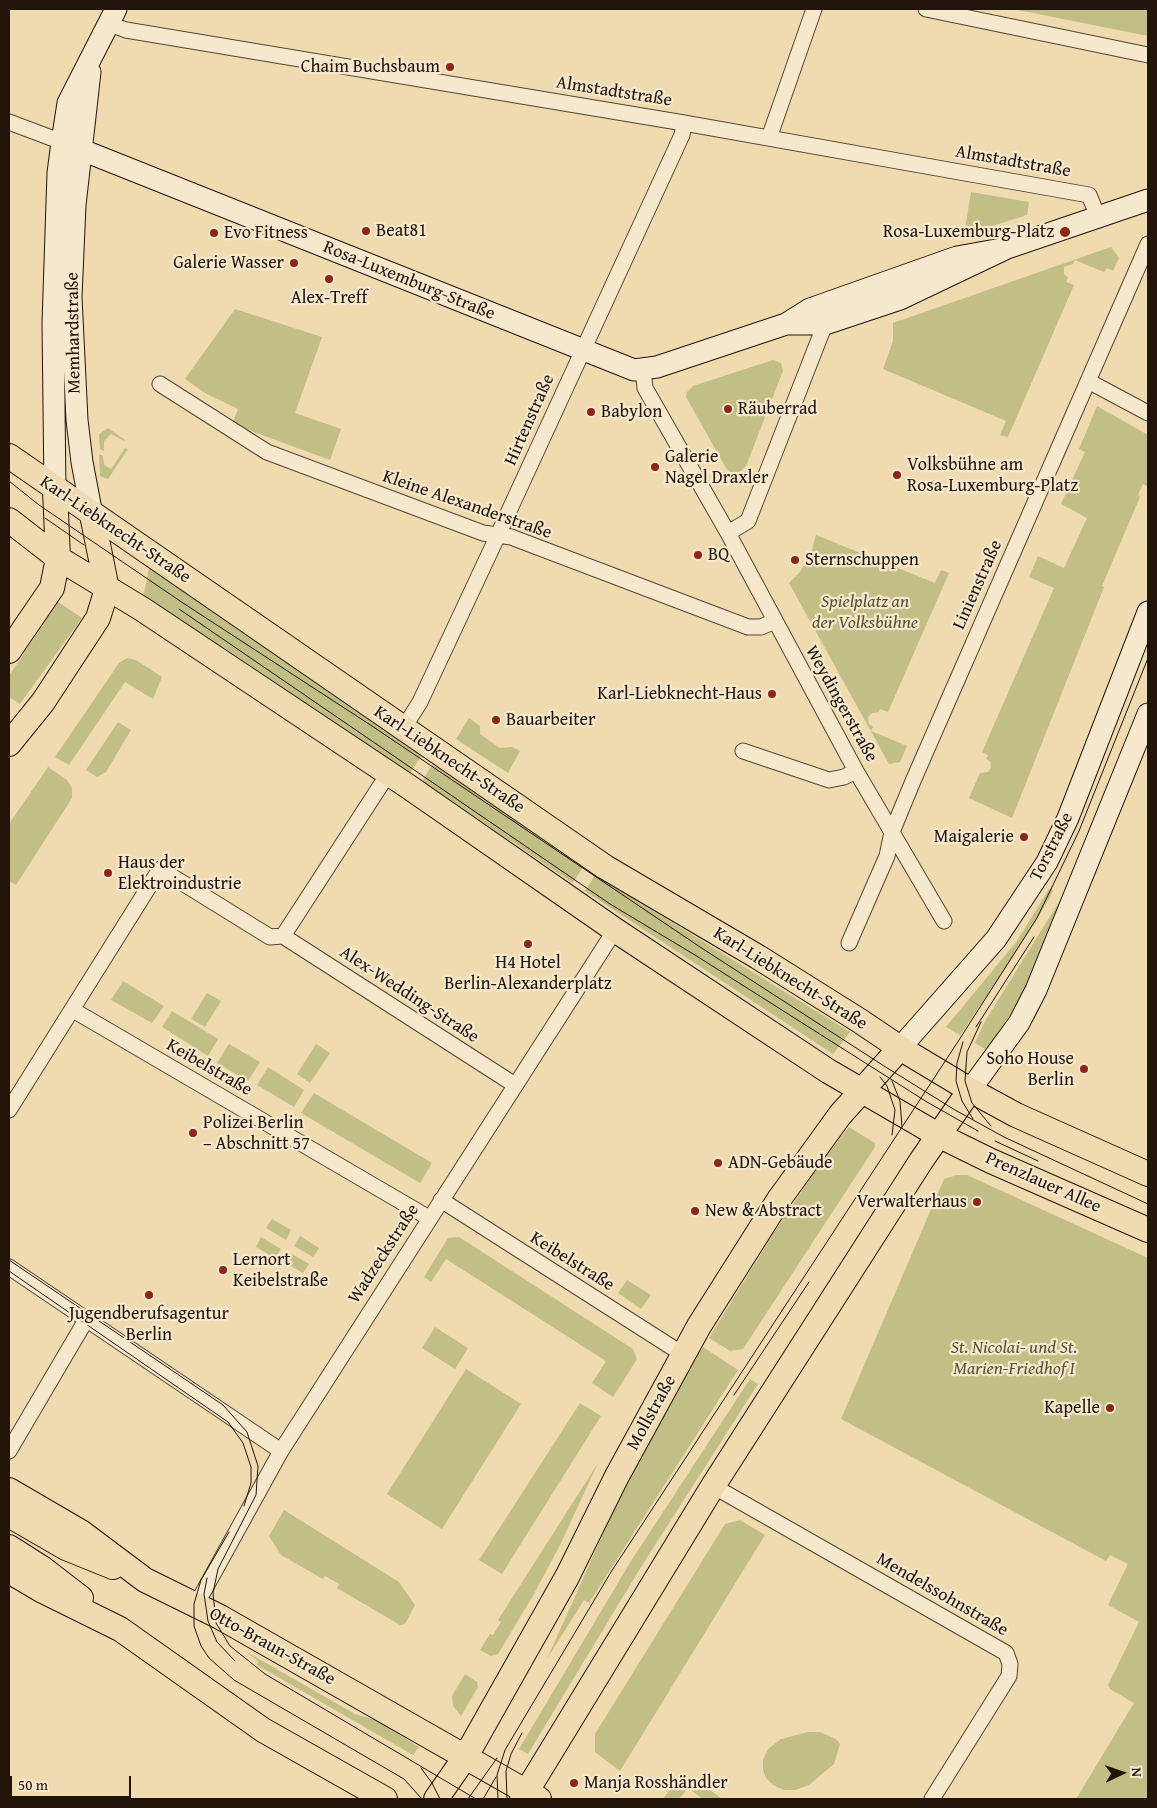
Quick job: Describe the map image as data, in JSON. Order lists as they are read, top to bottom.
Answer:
{
  "streets": {
    "main road": [
      "Karl-Liebknecht-Straße",
      "Prenzlauer Allee",
      "Mollstraße",
      "Otto-Braun-Straße"
    ],
    "street": [
      "Almstadtstraße",
      "Rosa-Luxemburg-Straße",
      "Memhardstraße",
      "Hirtenstraße",
      "Kleine Alexanderstraße",
      "Linienstraße",
      "Weydingerstraße",
      "Torstraße",
      "Alex-Wedding-Straße",
      "Keibelstraße",
      "Wadzeckstraße",
      "Mendelssohnstraße"
    ]
  },
  "crossings": [
    ["Almstadtstraße", "Rosa-Luxemburg-Straße"],
    ["Almstadtstraße", "Hirtenstraße"],
    ["Rosa-Luxemburg-Straße", "Memhardstraße"],
    ["Rosa-Luxemburg-Straße", "Hirtenstraße"],
    ["Rosa-Luxemburg-Straße", "Weydingerstraße"],
    ["Memhardstraße", "Karl-Liebknecht-Straße"],
    ["Hirtenstraße", "Kleine Alexanderstraße"],
    ["Hirtenstraße", "Karl-Liebknecht-Straße"],
    ["Kleine Alexanderstraße", "Weydingerstraße"],
    ["Karl-Liebknecht-Straße", "Torstraße"],
    ["Karl-Liebknecht-Straße", "Mollstraße"],
    ["Linienstraße", "Weydingerstraße"],
    ["Torstraße", "Mollstraße"],
    ["Alex-Wedding-Straße", "Keibelstraße"],
    ["Alex-Wedding-Straße", "Wadzeckstraße"],
    ["Keibelstraße", "Wadzeckstraße"],
    ["Keibelstraße", "Mollstraße"],
    ["Prenzlauer Allee", "Mollstraße"],
    ["Wadzeckstraße", "Otto-Braun-Straße"],
    ["Mollstraße", "Otto-Braun-Straße"]
  ],
  "parks": ["Spielplatz an der Volksbühne", "St. Nicolai- und St. Marien-Friedhof I"],
  "places": [
    "Chaim Buchsbaum",
    "Beat81",
    "Rosa-Luxemburg-Platz",
    "Evo Fitness",
    "Galerie Wasser",
    "Alex-Treff",
    "Räuberrad",
    "Babylon",
    "Galerie Nagel Draxler",
    "Volksbühne am Rosa-Luxemburg-Platz",
    "BQ",
    "Sternschuppen",
    "Karl-Liebknecht-Haus",
    "Bauarbeiter",
    "Maigalerie",
    "Haus der Elektroindustrie",
    "H4 Hotel Berlin-Alexanderplatz",
    "Soho House Berlin",
    "Polizei Berlin – Abschnitt 57",
    "ADN-Gebäude",
    "Verwalterhaus",
    "New & Abstract",
    "Lernort Keibelstraße",
    "Jugendberufsagentur Berlin",
    "Kapelle",
    "Manja Rosshändler"
  ],
  "scale_bar": "50 m",
  "north": "right"
}
